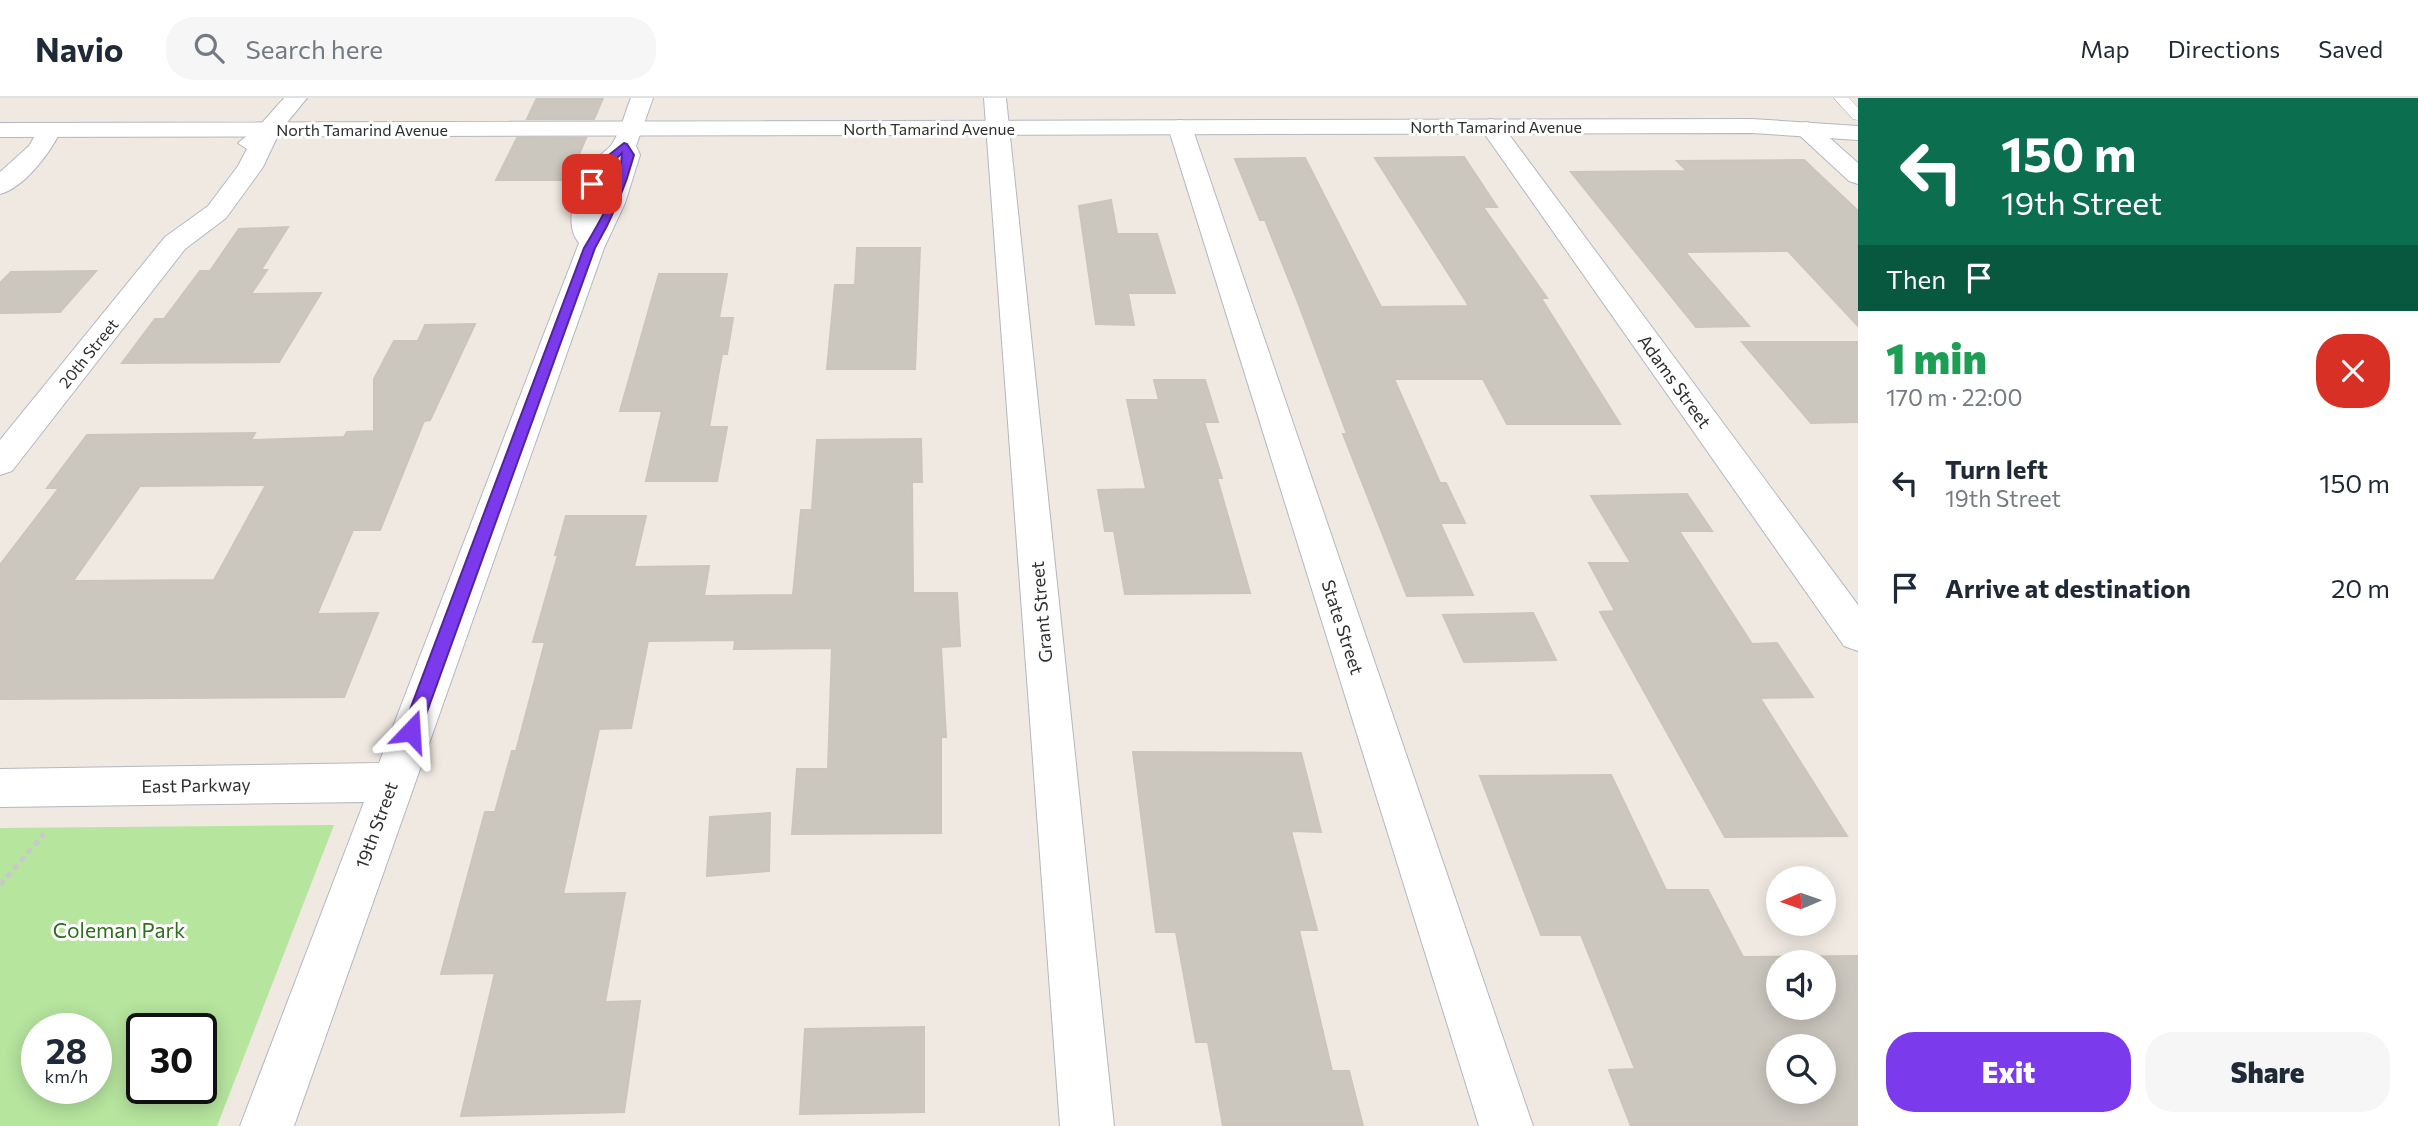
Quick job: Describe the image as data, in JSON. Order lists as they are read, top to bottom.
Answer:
{
  "streets": {
    "street": [
      "North Tamarind Avenue",
      "20th Street",
      "Adams Street",
      "Grant Street",
      "State Street",
      "East Parkway",
      "19th Street"
    ]
  },
  "crossings": [
    ["North Tamarind Avenue", "20th Street"],
    ["North Tamarind Avenue", "Adams Street"],
    ["North Tamarind Avenue", "Grant Street"],
    ["North Tamarind Avenue", "State Street"],
    ["North Tamarind Avenue", "19th Street"],
    ["East Parkway", "19th Street"]
  ],
  "parks": ["Coleman Park"],
  "north": "left",
  "page": {
    "header": "Navio",
    "search": "Search here",
    "nav": ["Map", "Directions", "Saved"],
    "turn": ["150 m", "19th Street"],
    "then": "Then",
    "heading": ["1 min", "170 m · 22:00"],
    "list": [
      {
        "name": "Turn left",
        "note": "19th Street",
        "value": "150 m"
      },
      {
        "name": "Arrive at destination",
        "value": "20 m"
      }
    ],
    "speed": "28 km/h",
    "limit": "30",
    "buttons": ["Exit", "Share"]
  }
}
